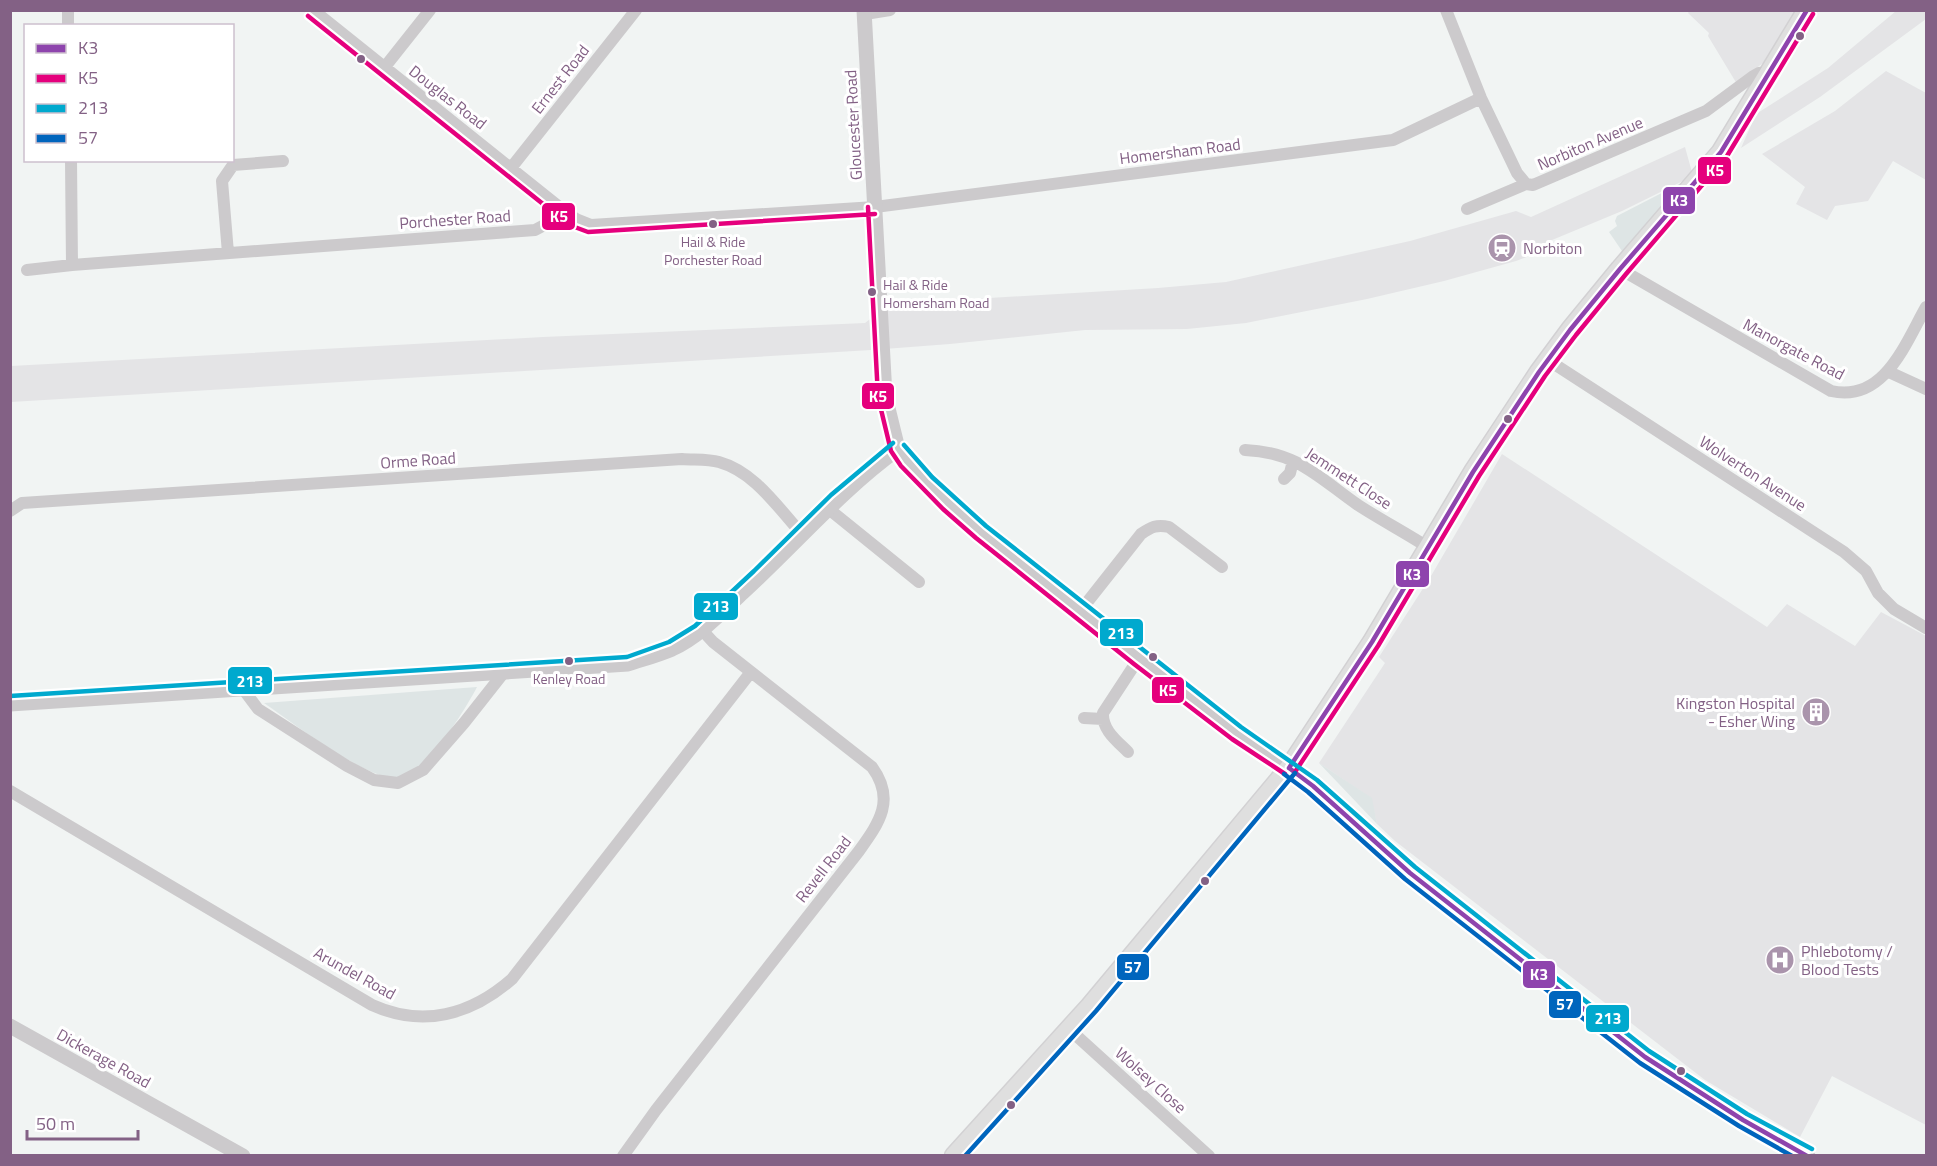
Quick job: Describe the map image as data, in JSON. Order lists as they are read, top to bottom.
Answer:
{
  "streets": {
    "street": [
      "Ernest Road",
      "Douglas Road",
      "Gloucester Road",
      "Norbiton Avenue",
      "Homersham Road",
      "Porchester Road",
      "Manorgate Road",
      "Orme Road",
      "Wolverton Avenue",
      "Jemmett Close",
      "Revell Road",
      "Arundel Road",
      "Dickerage Road",
      "Wolsey Close"
    ]
  },
  "crossings": [
    ["Ernest Road", "Douglas Road"],
    ["Douglas Road", "Porchester Road"],
    ["Gloucester Road", "Homersham Road"],
    ["Norbiton Avenue", "Homersham Road"],
    ["Revell Road", "Arundel Road"]
  ],
  "places": {
    "other": ["Hail & Ride Porchester Road", "Hail & Ride Homersham Road", "Kenley Road"],
    "station": ["Norbiton"],
    "building": ["Kingston Hospital - Esher Wing"],
    "hospital": ["Phlebotomy / Blood Tests"]
  },
  "lines": [
    "transit line K3",
    "transit line K5",
    "transit line 213",
    "transit line 57"
  ],
  "legend": [
    "K3",
    "K5",
    "213",
    "57"
  ],
  "scale_bar": "50 m"
}
